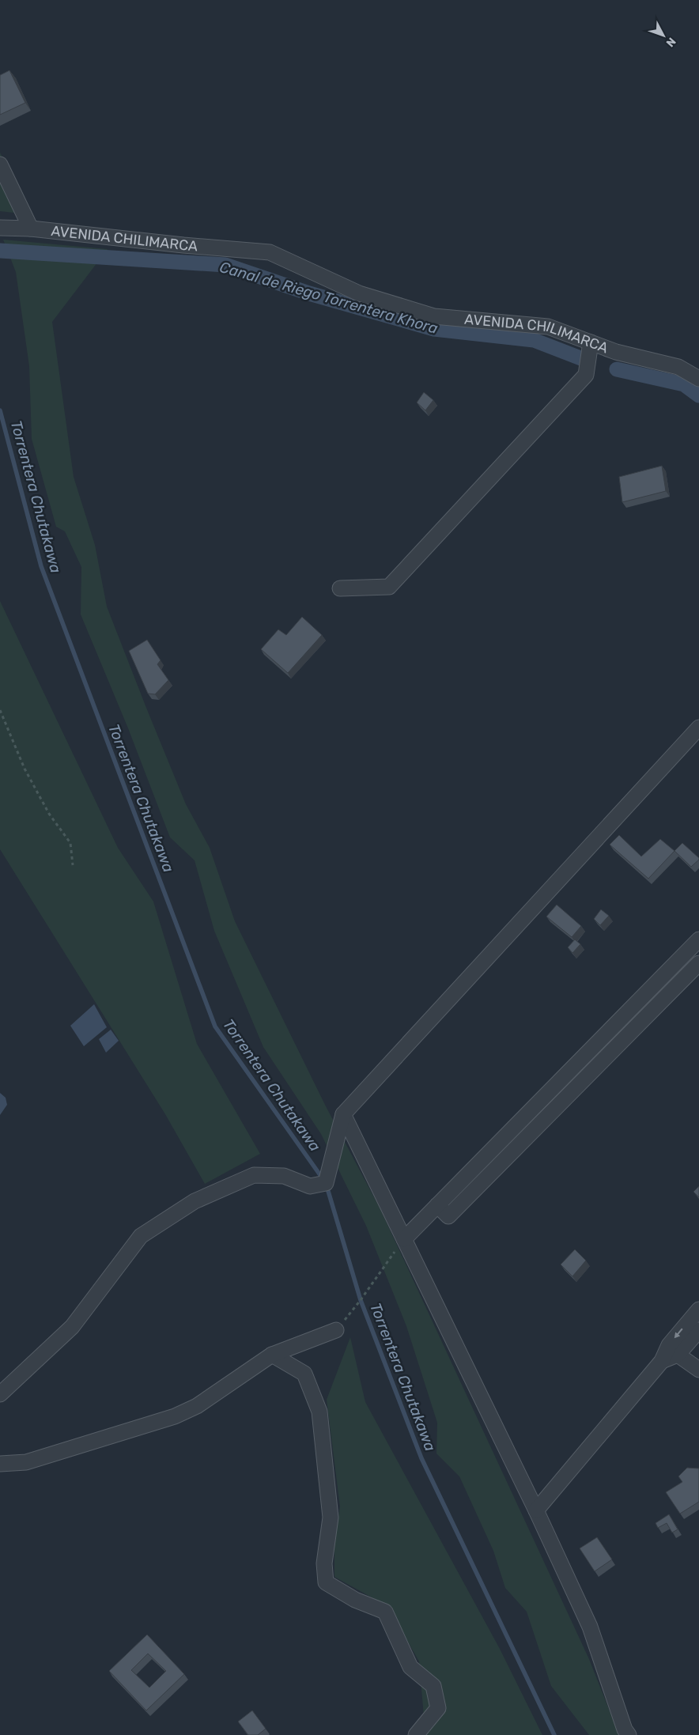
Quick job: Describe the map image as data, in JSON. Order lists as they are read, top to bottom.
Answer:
{
  "streets": {
    "street": ["AVENIDA CHILIMARCA"]
  },
  "water": ["Canal de Riego Torrentera Khora", "Torrentera Chutakawa"],
  "north": "bottom right"
}
